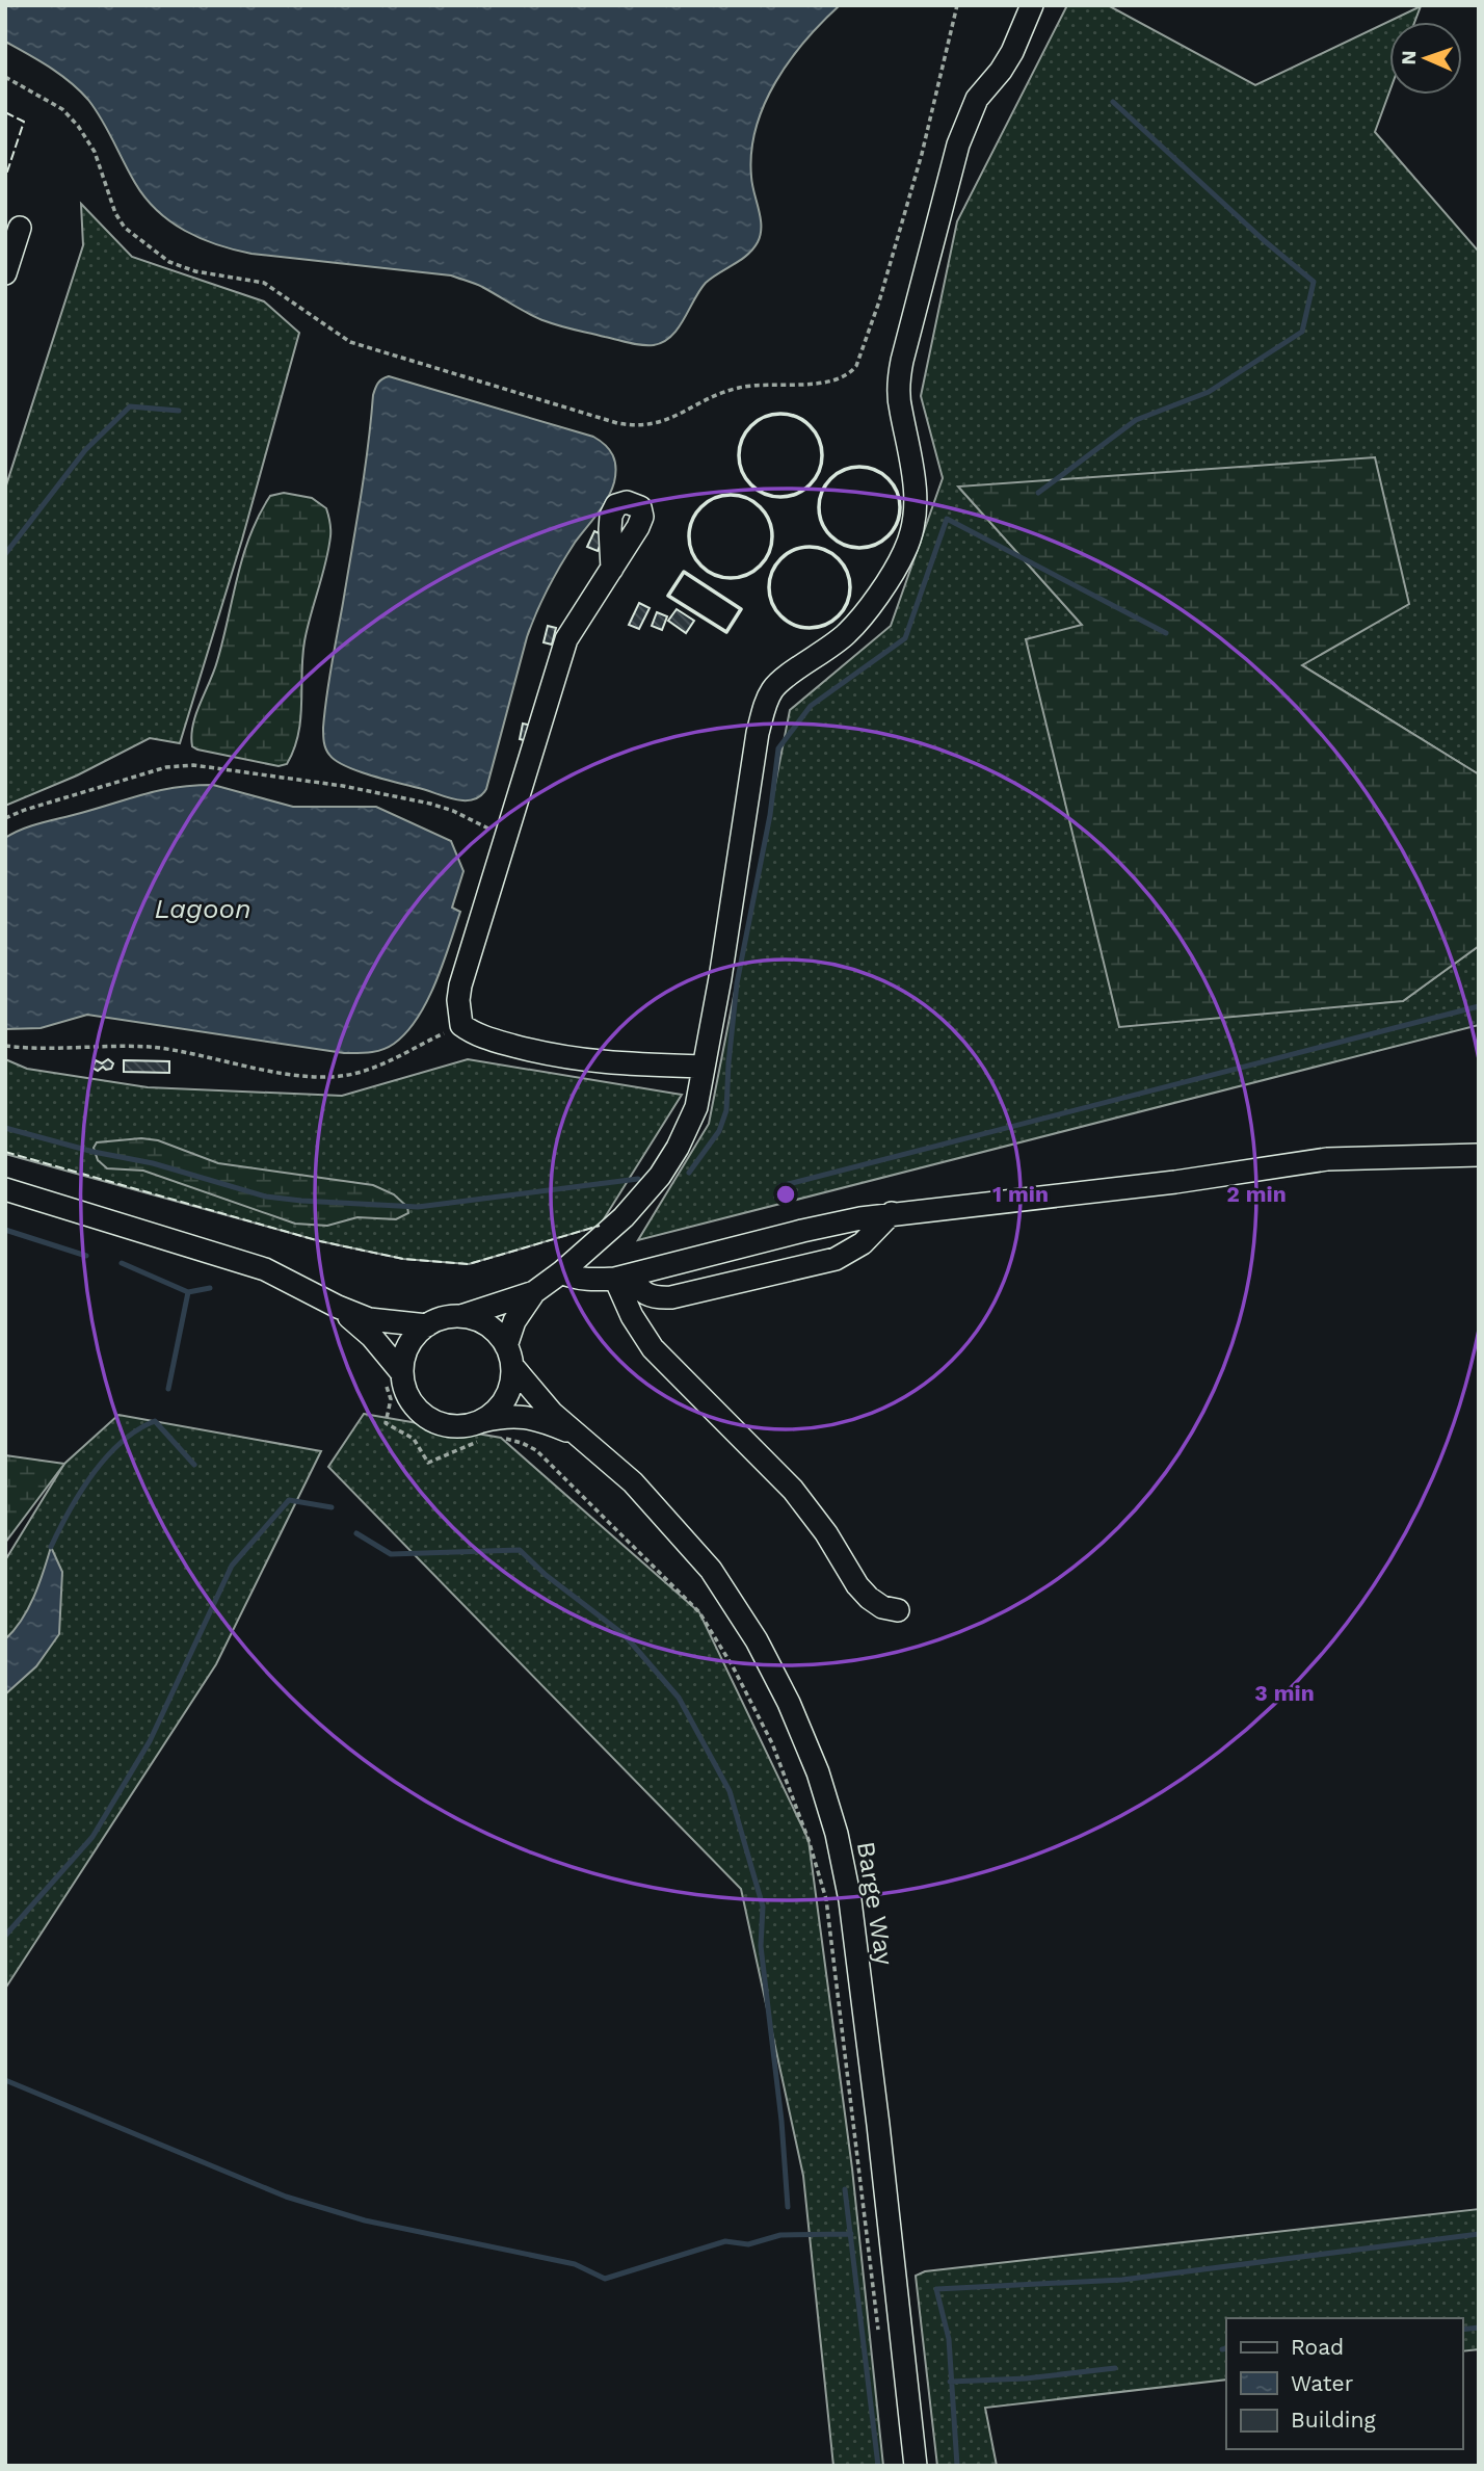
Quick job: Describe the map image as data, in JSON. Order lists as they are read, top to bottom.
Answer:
{
  "streets": {
    "street": ["Barge Way"]
  },
  "water": ["Lagoon"],
  "legend": ["Road", "Water", "Building"],
  "north": "left",
  "rings": ["1 min", "2 min", "3 min"]
}
